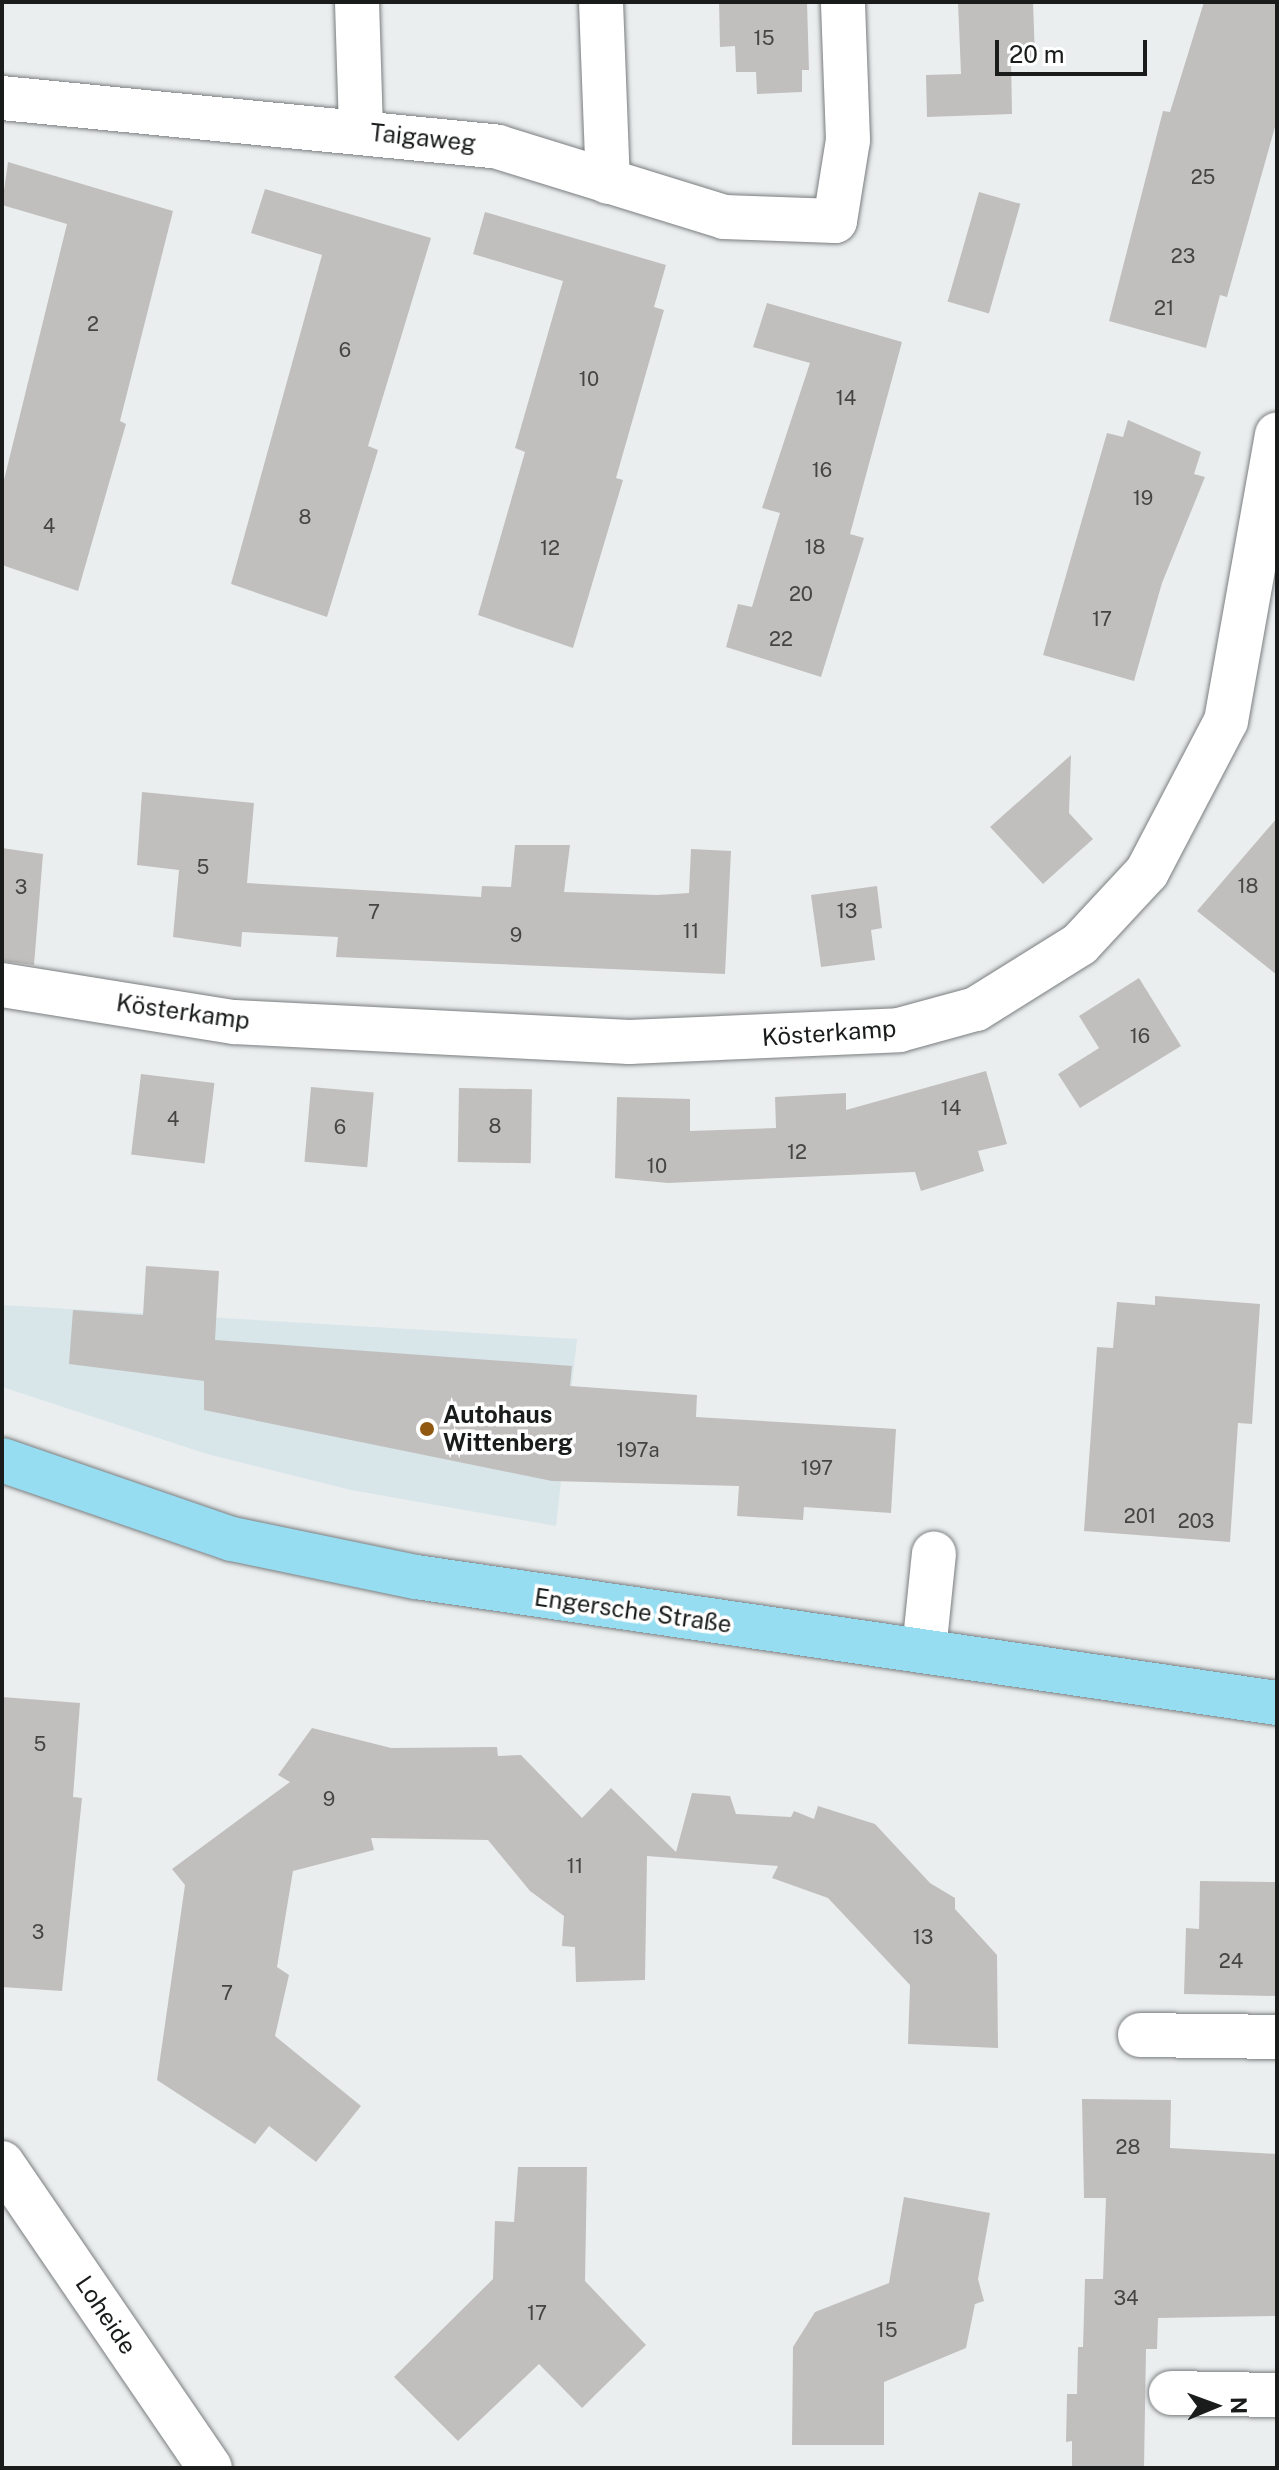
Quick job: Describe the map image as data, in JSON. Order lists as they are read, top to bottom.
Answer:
{
  "streets": {
    "main road": ["Engersche Straße"],
    "street": ["Taigaweg", "Kösterkamp", "Loheide"]
  },
  "places": ["Autohaus Wittenberg"],
  "house_numbers": [
    "15",
    "25",
    "23",
    "21",
    "2",
    "6",
    "10",
    "14",
    "16",
    "19",
    "8",
    "4",
    "18",
    "12",
    "20",
    "17",
    "22",
    "5",
    "18",
    "3",
    "13",
    "7",
    "11",
    "9",
    "16",
    "14",
    "4",
    "8",
    "6",
    "12",
    "10",
    "197a",
    "197",
    "201",
    "203",
    "5",
    "9",
    "11",
    "3",
    "13",
    "24",
    "7",
    "28",
    "34",
    "17",
    "15"
  ],
  "scale_bar": "20 m",
  "north": "right"
}
